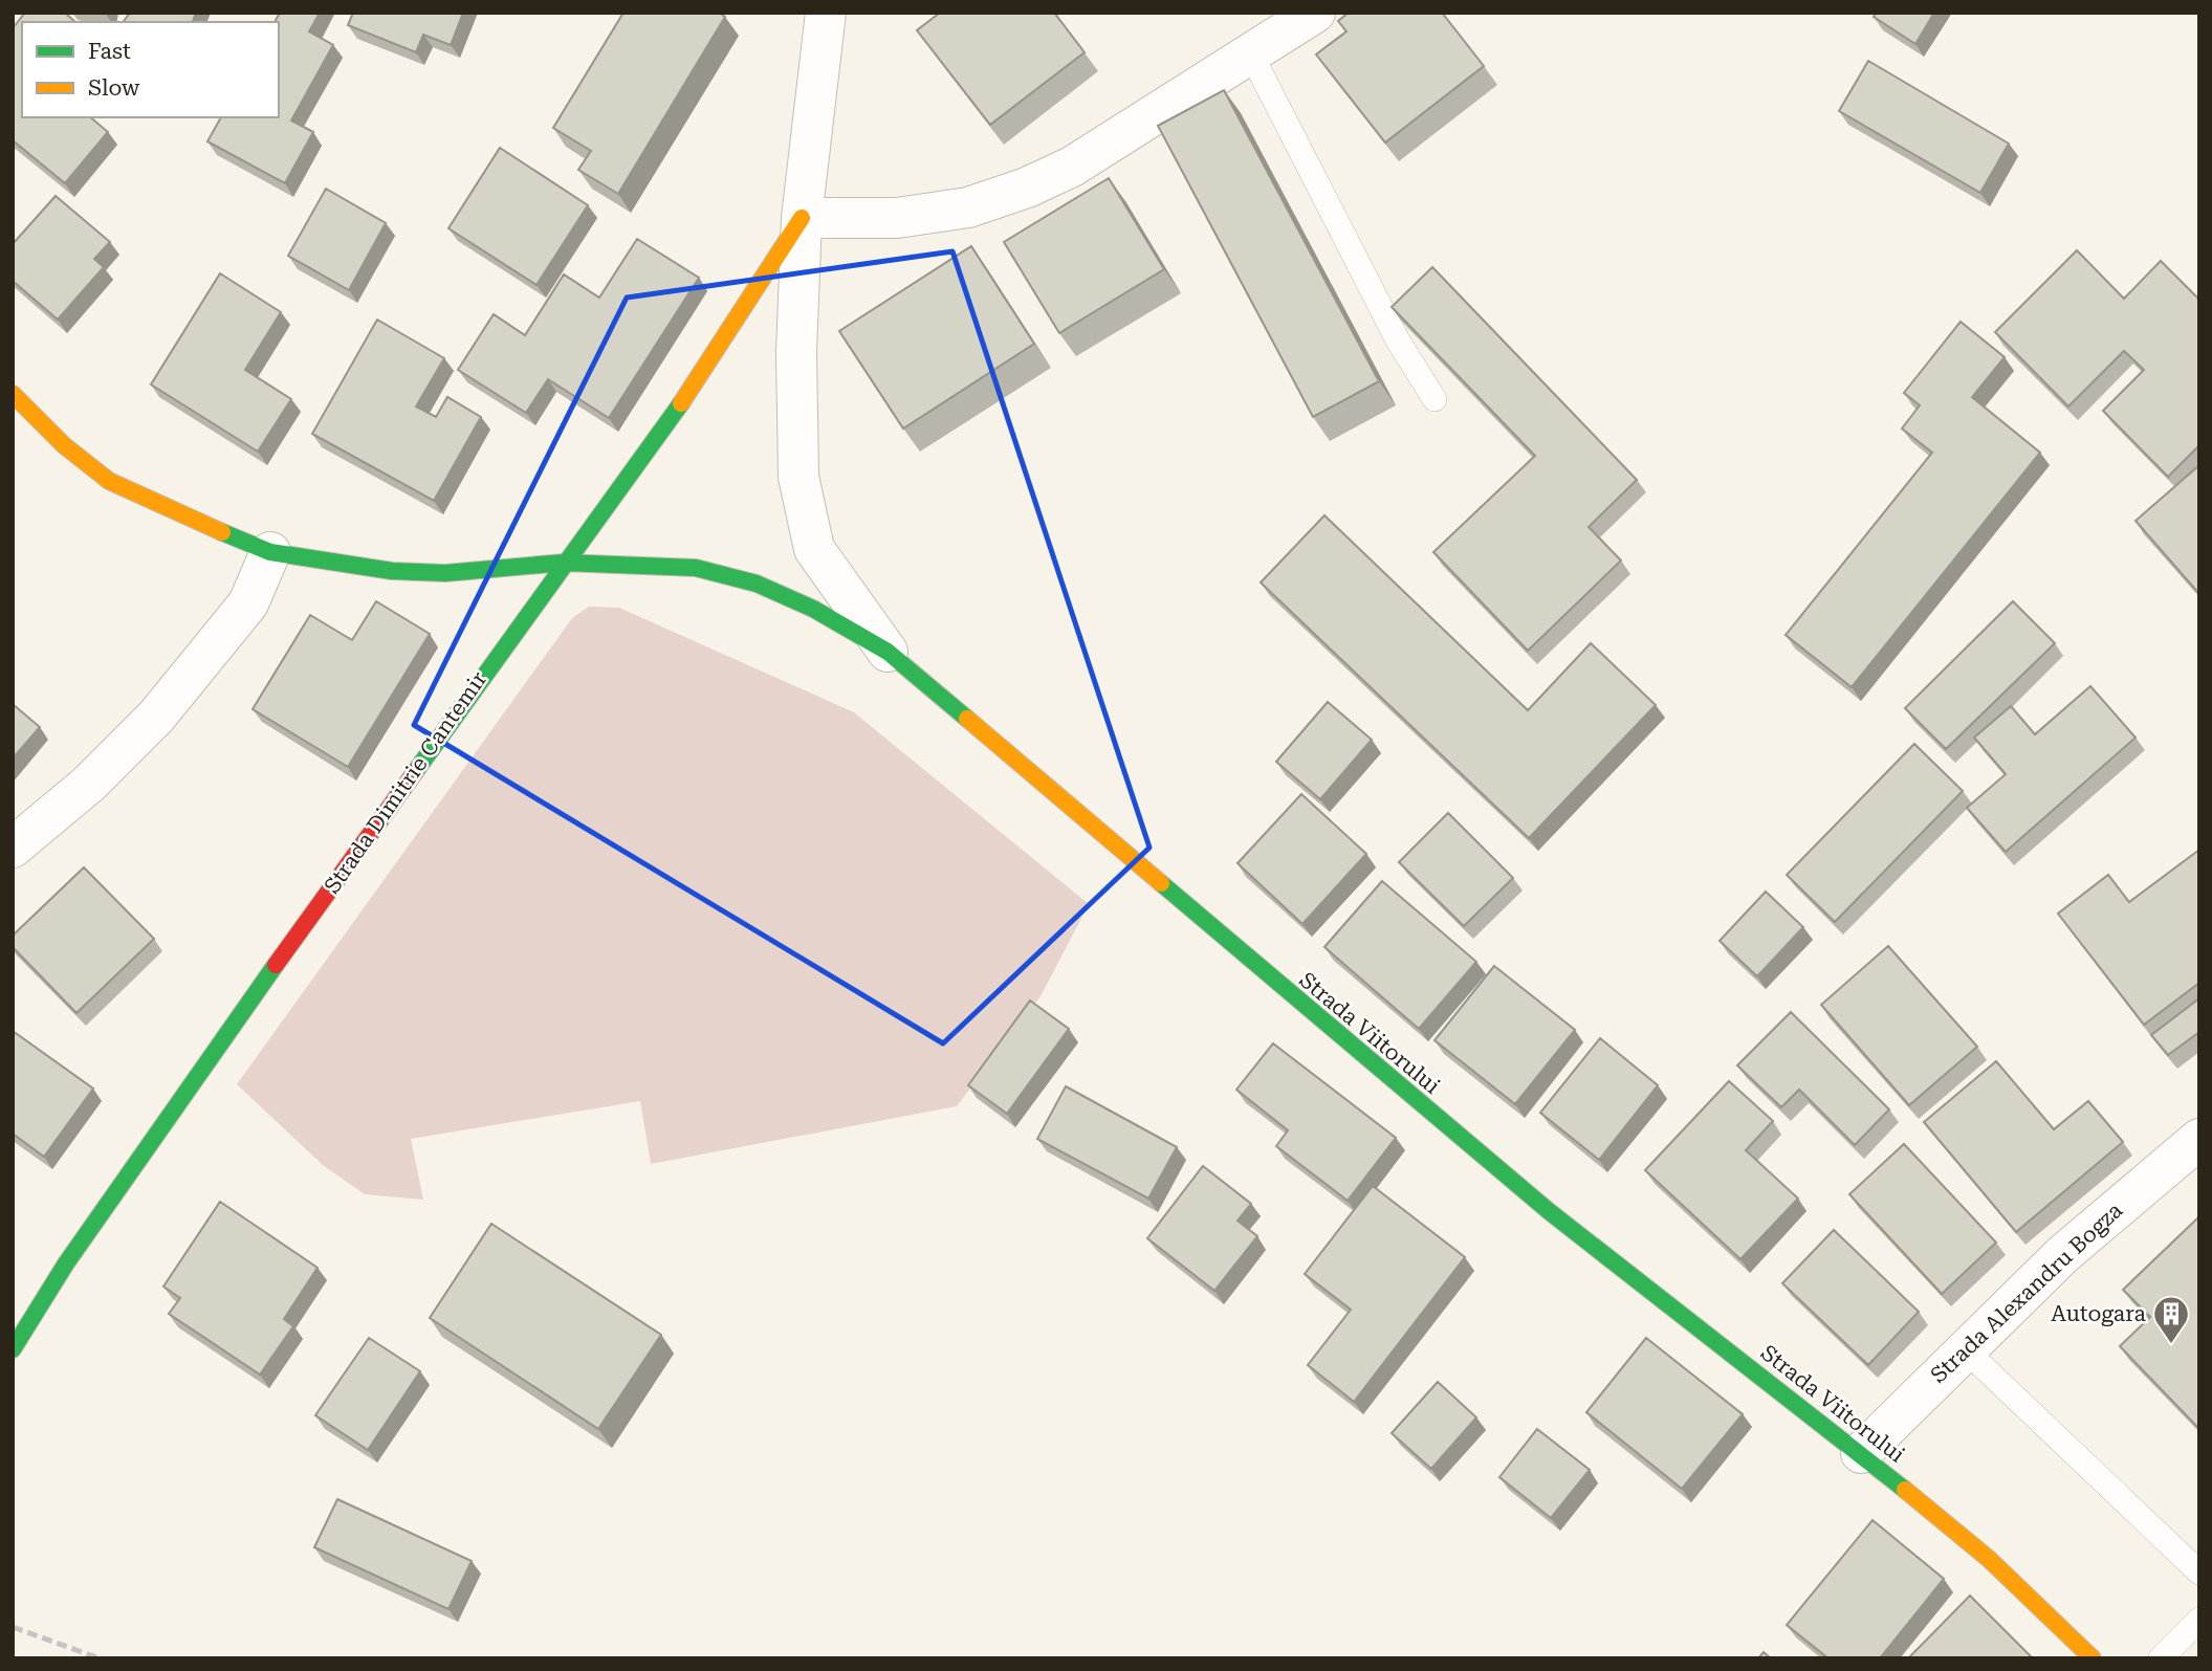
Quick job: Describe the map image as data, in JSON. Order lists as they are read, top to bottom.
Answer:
{
  "streets": {
    "street": ["Strada Dimitrie Cantemir", "Strada Viitorului", "Strada Alexandru Bogza"]
  },
  "crossings": [
    ["Strada Dimitrie Cantemir", "Strada Viitorului"],
    ["Strada Viitorului", "Strada Alexandru Bogza"]
  ],
  "places": {
    "building": ["Autogara"]
  },
  "legend": ["Fast", "Slow"]
}
